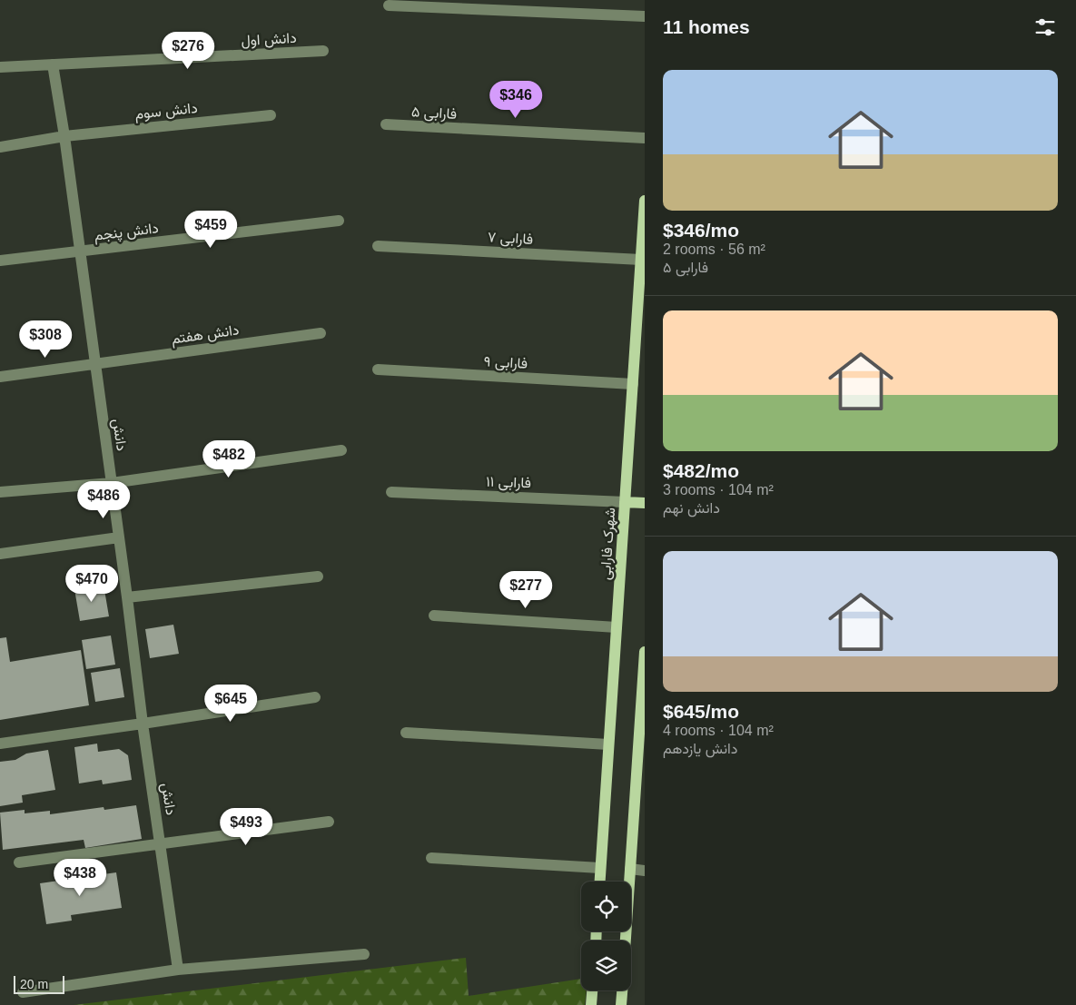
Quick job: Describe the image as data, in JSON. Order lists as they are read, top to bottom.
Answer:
{
  "streets": {
    "main road": ["شهرک فارابی"],
    "street": [
      "دانش اول",
      "دانش سوم",
      "فارابی ۵",
      "دانش پنجم",
      "فارابی ۷",
      "دانش هفتم",
      "فارابی ۹",
      "دانش",
      "فارابی ۱۱"
    ]
  },
  "crossings": [
    ["دانش اول", "دانش"],
    ["دانش سوم", "دانش"],
    ["دانش پنجم", "دانش"],
    ["فارابی ۷", "شهرک فارابی"],
    ["دانش هفتم", "دانش"],
    ["فارابی ۹", "شهرک فارابی"],
    ["فارابی ۱۱", "شهرک فارابی"]
  ],
  "scale_bar": "20 m",
  "page": {
    "heading": "11 homes",
    "price": [
      "$276",
      "$346",
      "$459",
      "$308",
      "$482",
      "$486",
      "$470",
      "$277",
      "$645",
      "$493",
      "$438"
    ],
    "list": [
      {
        "name": "$346/mo",
        "note": "2 rooms · 56 m² · فارابی ۵"
      },
      {
        "name": "$482/mo",
        "note": "3 rooms · 104 m² · دانش نهم"
      },
      {
        "name": "$645/mo",
        "note": "4 rooms · 104 m² · دانش یازدهم"
      }
    ],
    "scale": "20 m"
  }
}
